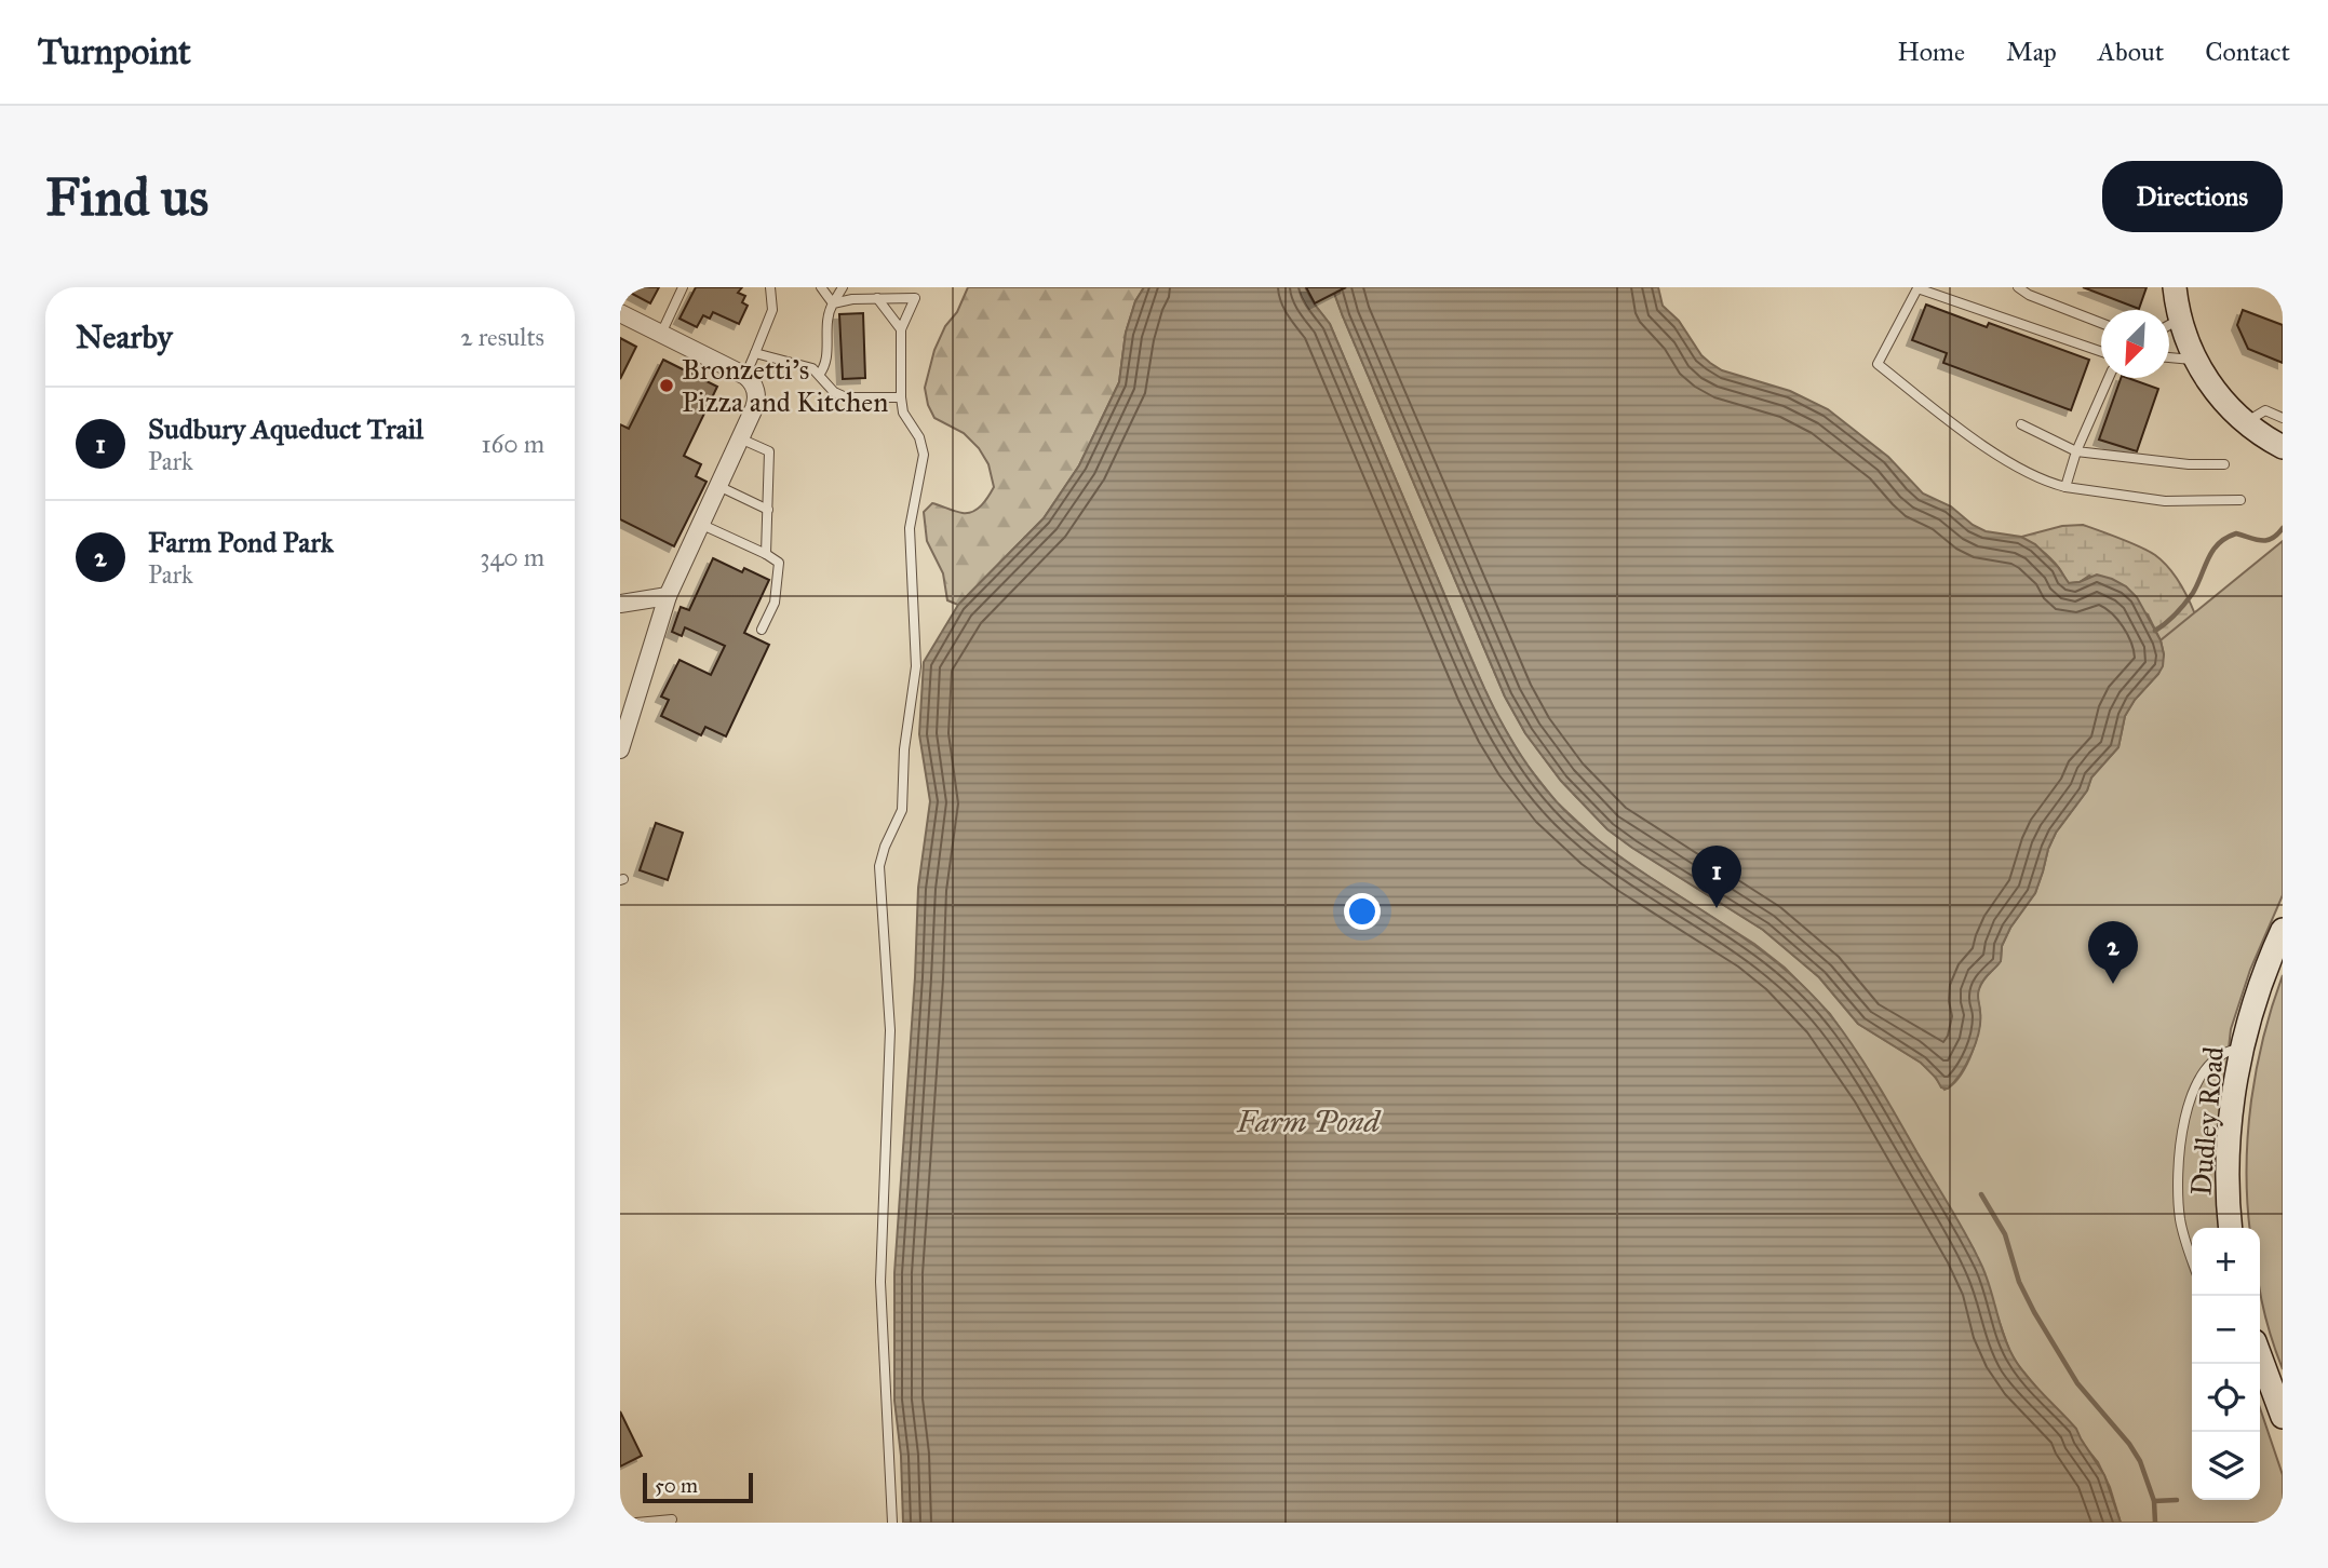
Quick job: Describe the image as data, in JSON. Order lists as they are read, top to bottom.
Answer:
{
  "streets": {
    "street": ["Dudley Road"]
  },
  "water": ["Farm Pond"],
  "places": ["Bronzetti's Pizza and Kitchen"],
  "scale_bar": "50 m",
  "north": "bottom left",
  "page": {
    "header": "Turnpoint",
    "nav": [
      "Home",
      "Map",
      "About",
      "Contact"
    ],
    "buttons": "Directions",
    "title": "Find us",
    "heading": ["Nearby", "2 results"],
    "list": [
      {
        "mark": "1",
        "name": "Sudbury Aqueduct Trail",
        "note": "Park",
        "value": "160 m"
      },
      {
        "mark": "2",
        "name": "Farm Pond Park",
        "note": "Park",
        "value": "340 m"
      }
    ],
    "pins": ["1", "2"],
    "map_buttons": ["+", "−"],
    "scale": "50 m"
  }
}
